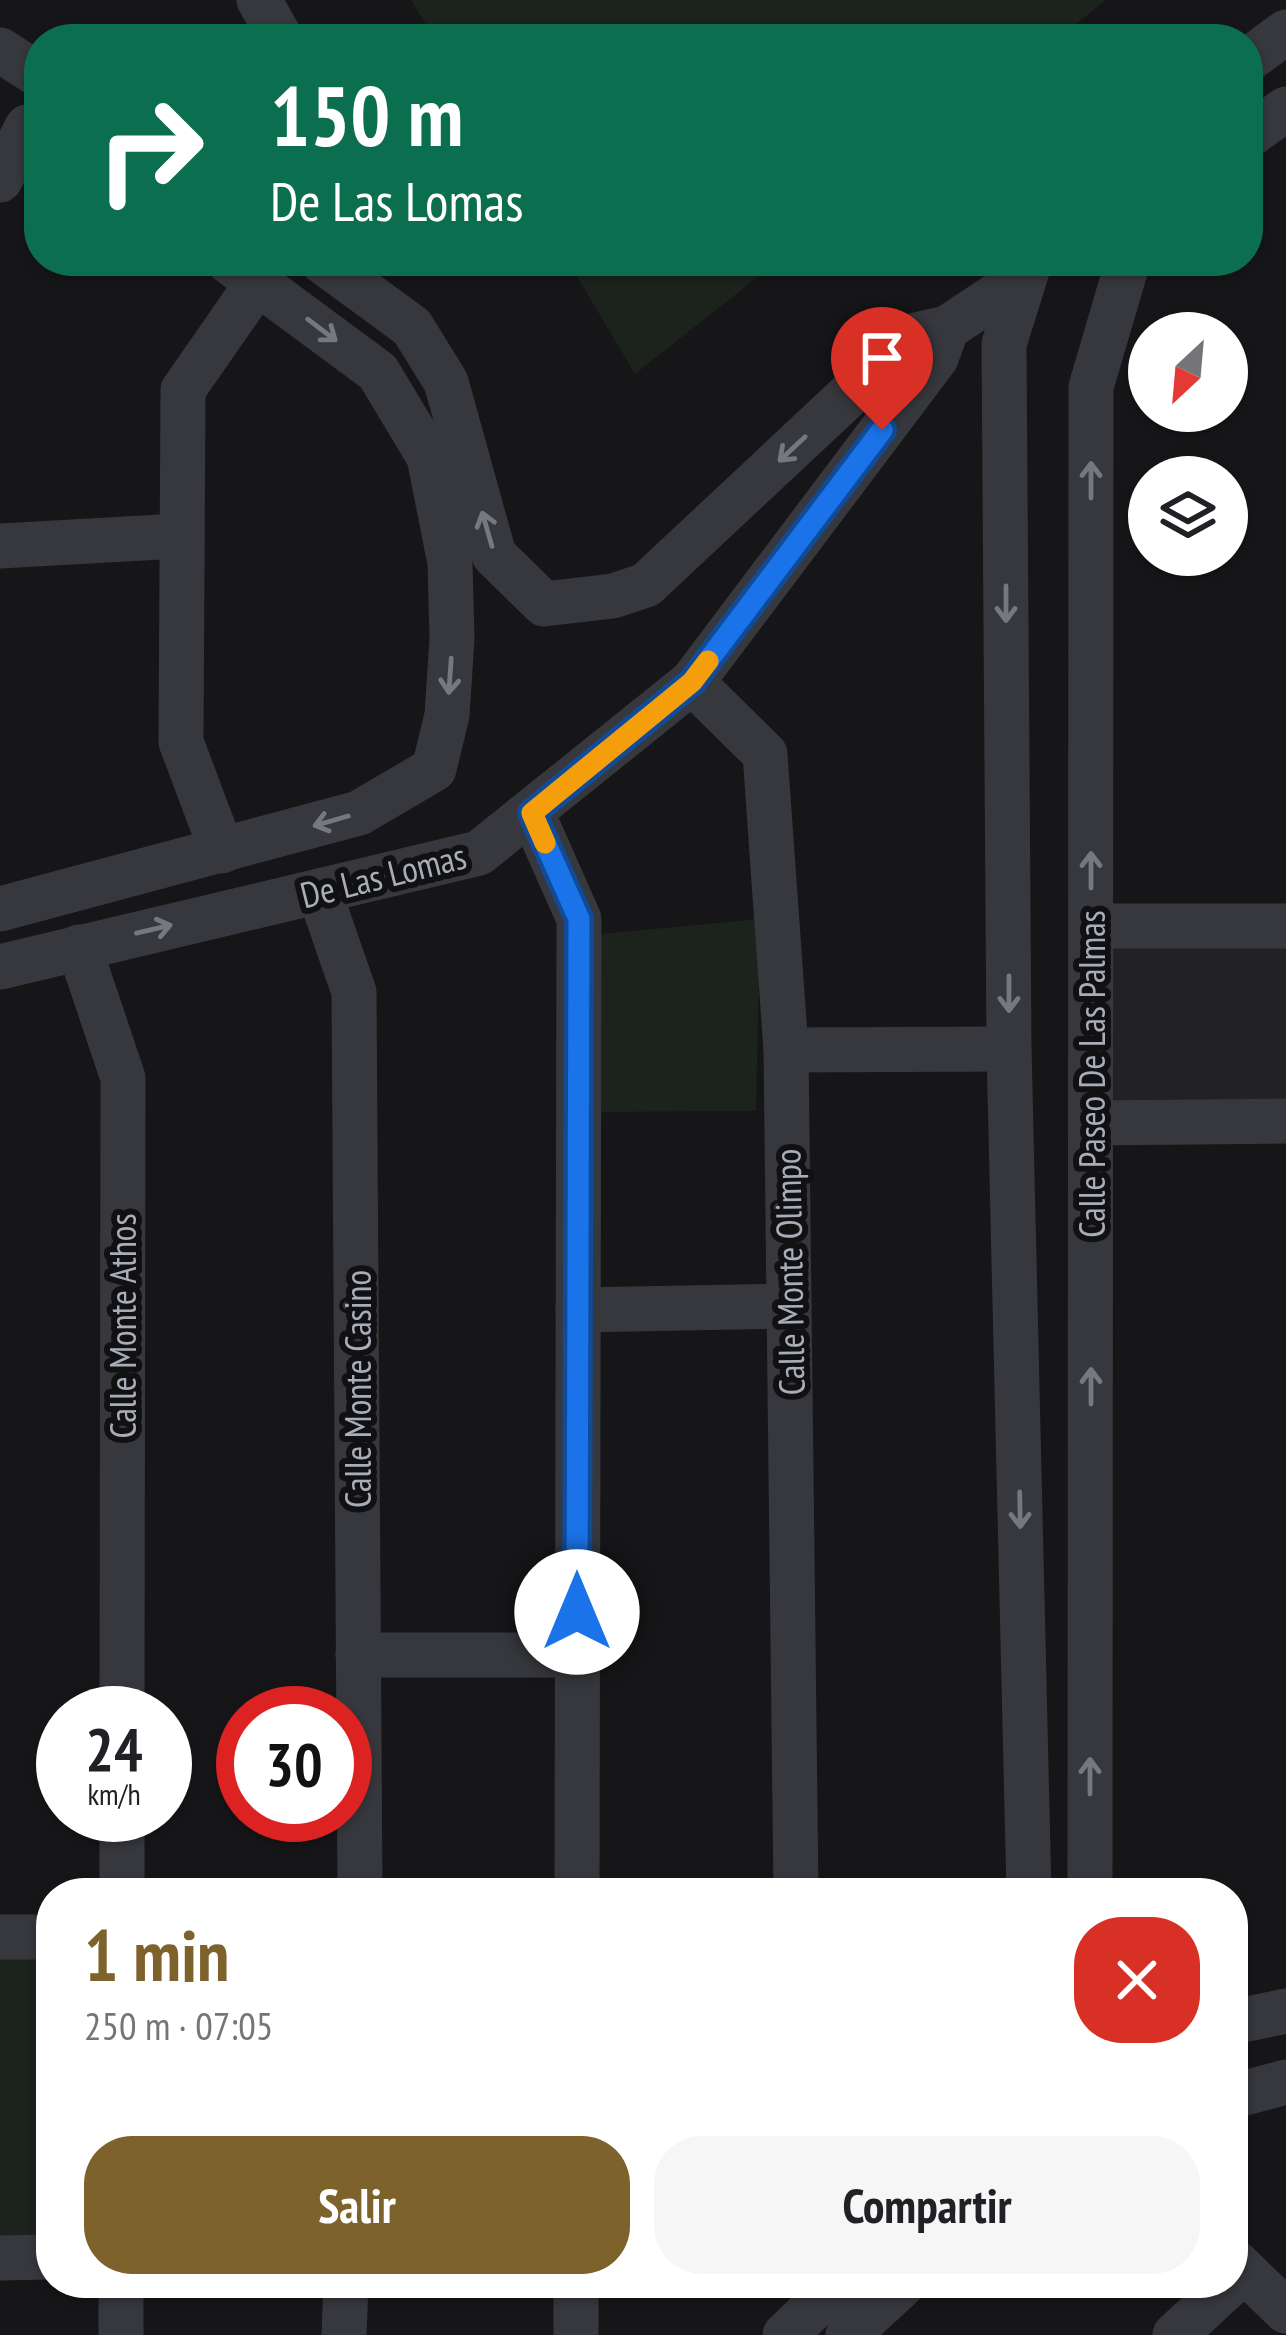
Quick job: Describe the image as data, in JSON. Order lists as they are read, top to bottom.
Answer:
{
  "streets": {
    "street": [
      "De Las Lomas",
      "Calle Paseo De Las Palmas",
      "Calle Monte Olimpo",
      "Calle Monte Athos",
      "Calle Monte Casino"
    ]
  },
  "crossings": [
    ["De Las Lomas", "Calle Monte Olimpo"],
    ["De Las Lomas", "Calle Monte Athos"],
    ["De Las Lomas", "Calle Monte Casino"]
  ],
  "north": "bottom left",
  "page": {
    "turn": ["150 m", "De Las Lomas"],
    "speed": "24 km/h",
    "limit": "30",
    "heading": ["1 min", "250 m · 07:05"],
    "buttons": ["Salir", "Compartir"]
  }
}
